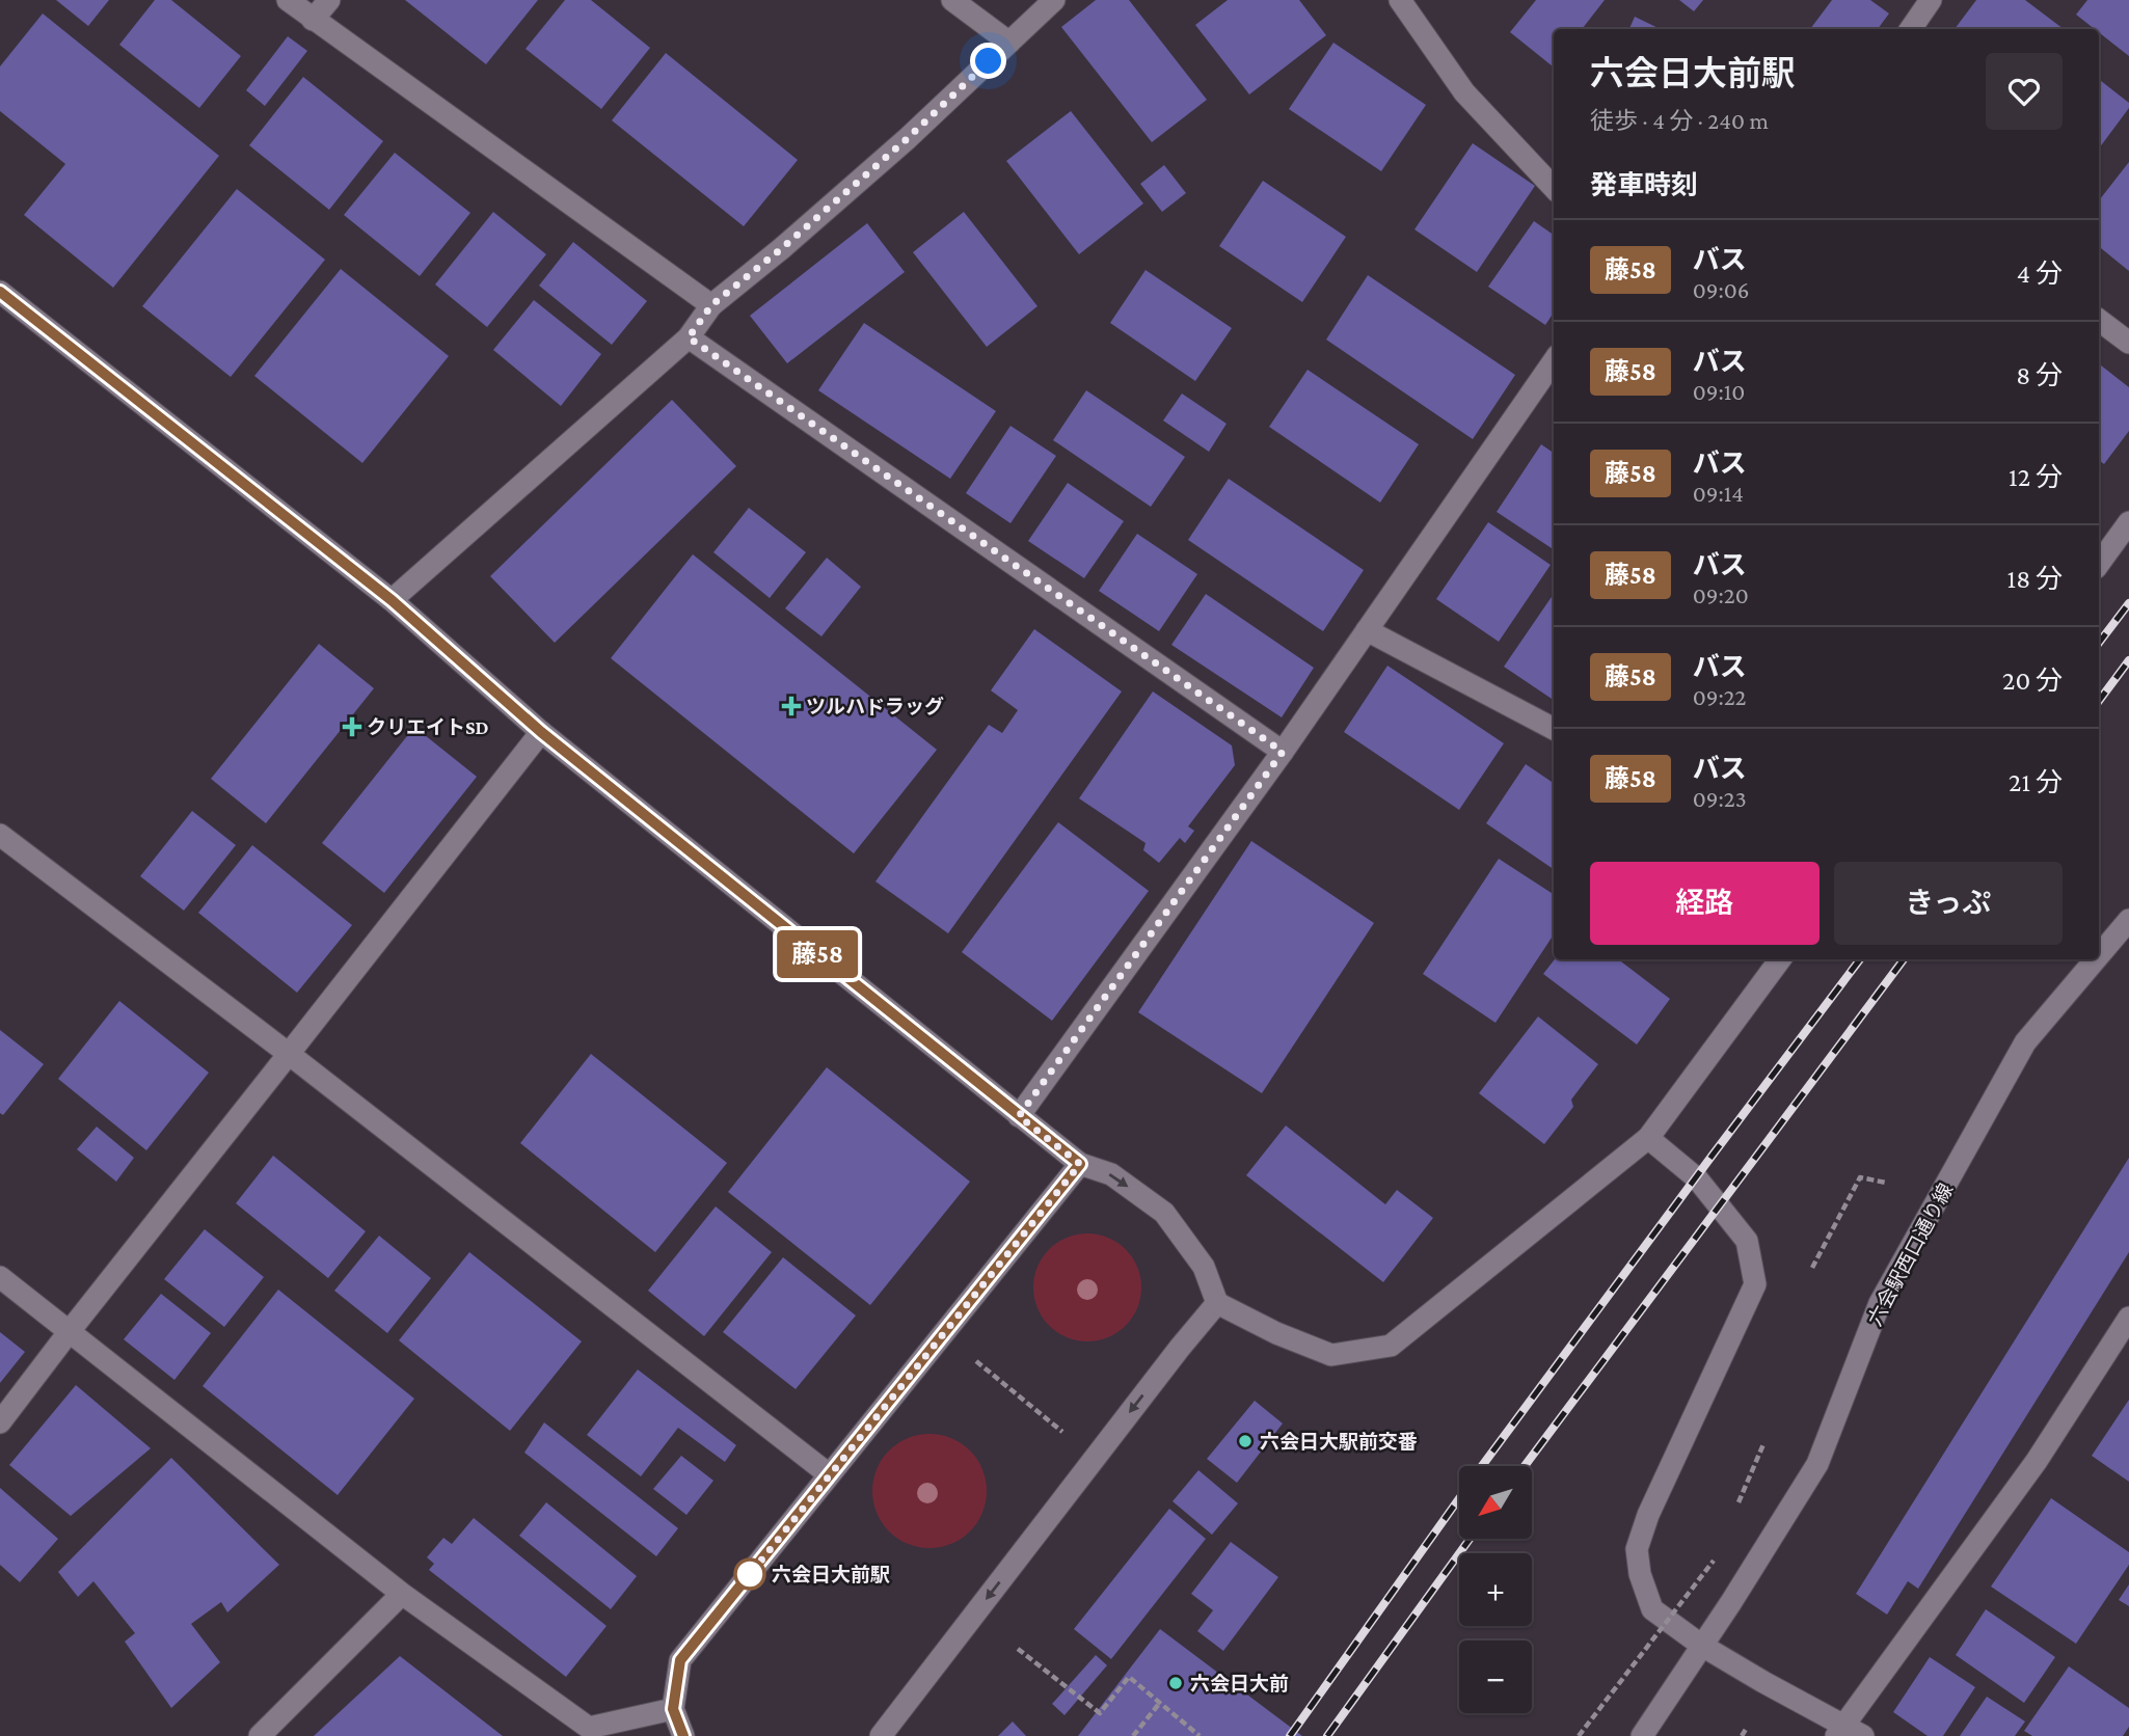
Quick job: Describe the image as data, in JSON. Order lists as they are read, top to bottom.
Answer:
{
  "streets": {
    "street": ["六会駅西口通り線"]
  },
  "places": {
    "health": ["ツルハドラッグ", "クリエイトSD"],
    "other": ["六会日大駅前交番", "六会日大前駅", "六会日大前"]
  },
  "lines": ["bus line 藤58"],
  "north": "bottom left",
  "page": {
    "on_map": "藤58",
    "heading": [
      ["六会日大前駅", "徒歩 · 4 分 · 240 m"],
      "発車時刻"
    ],
    "list": [
      {
        "mark": "藤58",
        "name": "バス",
        "note": "09:06",
        "value": "4 分"
      },
      {
        "mark": "藤58",
        "name": "バス",
        "note": "09:10",
        "value": "8 分"
      },
      {
        "mark": "藤58",
        "name": "バス",
        "note": "09:14",
        "value": "12 分"
      },
      {
        "mark": "藤58",
        "name": "バス",
        "note": "09:20",
        "value": "18 分"
      },
      {
        "mark": "藤58",
        "name": "バス",
        "note": "09:22",
        "value": "20 分"
      },
      {
        "mark": "藤58",
        "name": "バス",
        "note": "09:23",
        "value": "21 分"
      }
    ],
    "buttons": ["経路", "きっぷ"],
    "map_buttons": ["+", "−"]
  }
}
